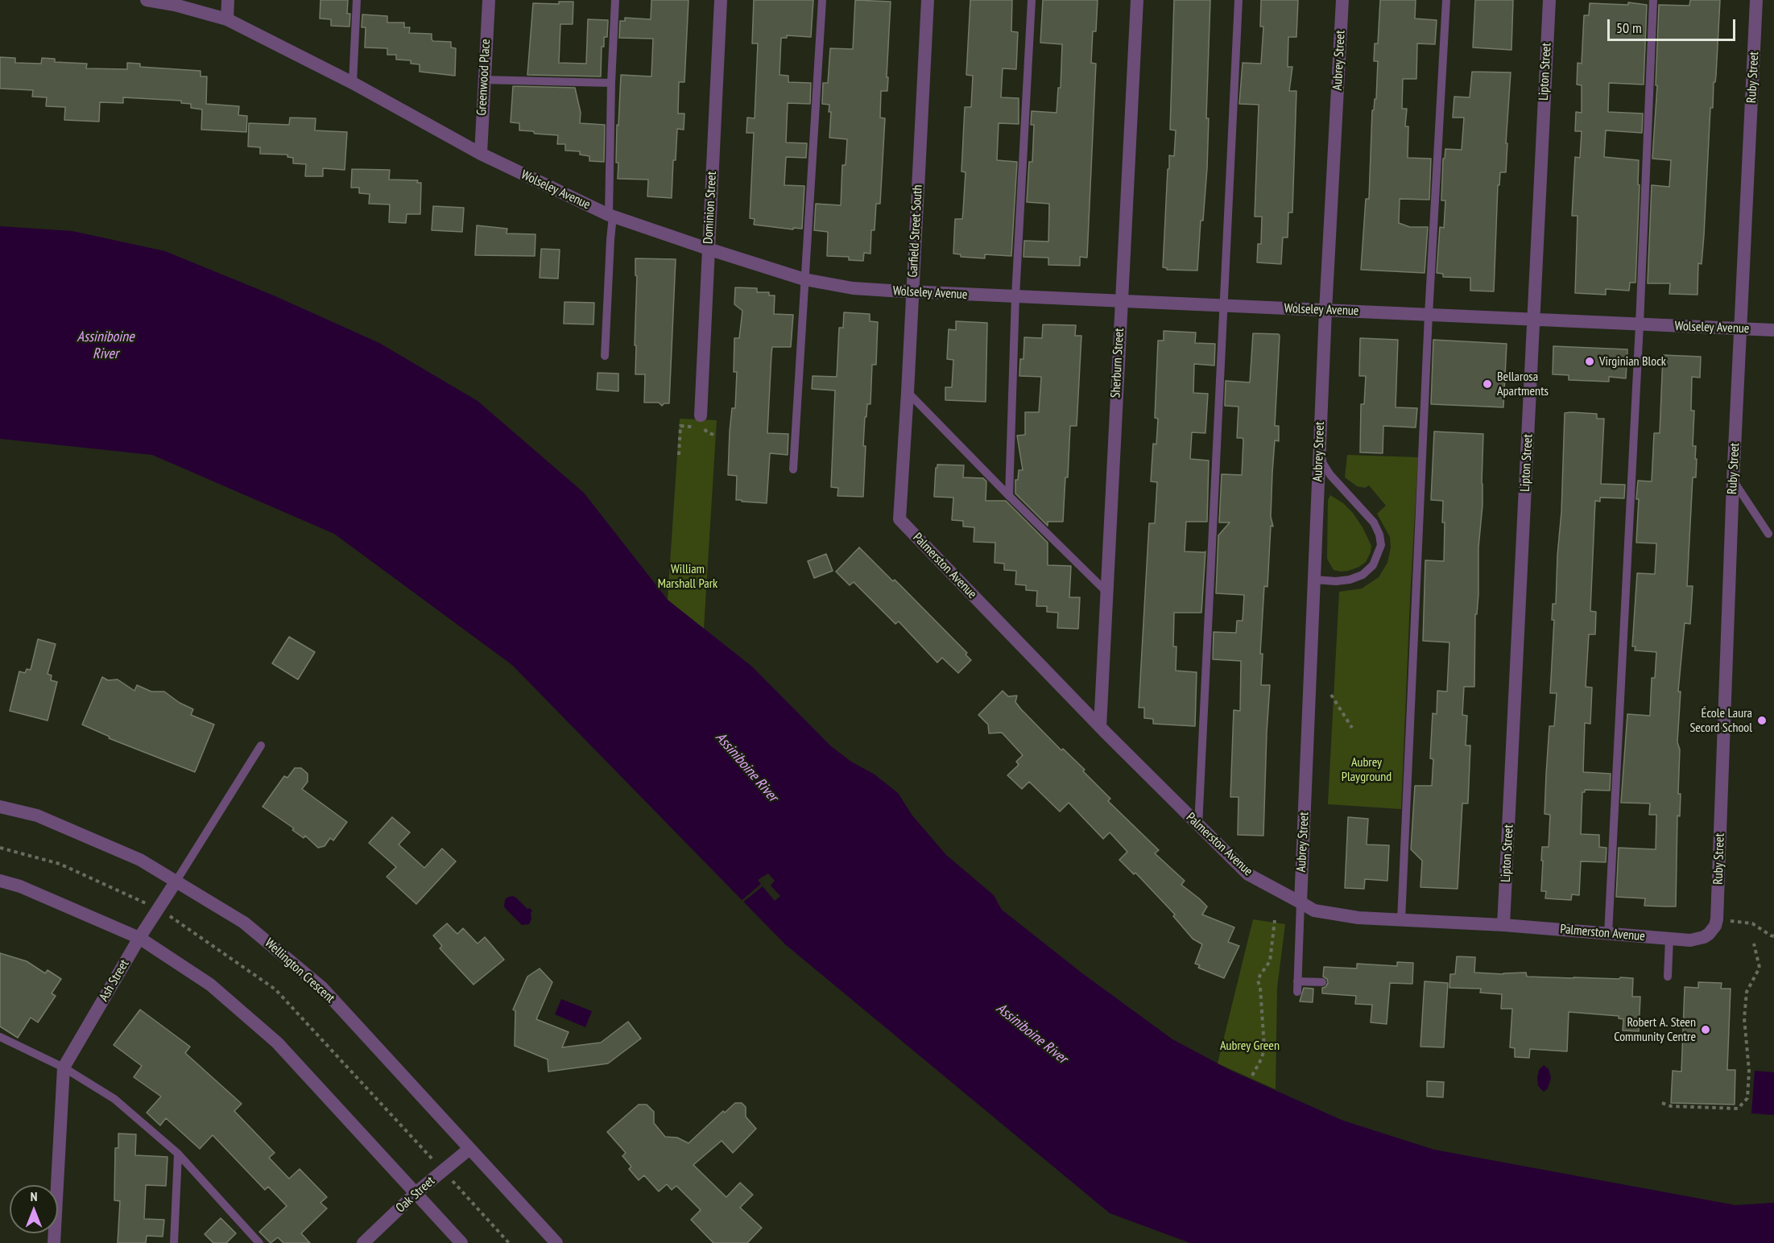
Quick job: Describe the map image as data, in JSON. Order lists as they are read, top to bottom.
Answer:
{
  "streets": {
    "street": [
      "Aubrey Street",
      "Lipton Street",
      "Greenwood Place",
      "Ruby Street",
      "Wolseley Avenue",
      "Dominion Street",
      "Garfield Street South",
      "Sherburn Street",
      "Palmerston Avenue",
      "Wellington Crescent",
      "Ash Street",
      "Oak Street"
    ]
  },
  "crossings": [
    ["Aubrey Street", "Wolseley Avenue"],
    ["Aubrey Street", "Palmerston Avenue"],
    ["Lipton Street", "Wolseley Avenue"],
    ["Lipton Street", "Palmerston Avenue"],
    ["Greenwood Place", "Wolseley Avenue"],
    ["Ruby Street", "Wolseley Avenue"],
    ["Ruby Street", "Palmerston Avenue"],
    ["Wolseley Avenue", "Dominion Street"],
    ["Wolseley Avenue", "Garfield Street South"],
    ["Wolseley Avenue", "Sherburn Street"],
    ["Garfield Street South", "Palmerston Avenue"],
    ["Sherburn Street", "Palmerston Avenue"],
    ["Wellington Crescent", "Ash Street"],
    ["Wellington Crescent", "Oak Street"]
  ],
  "water": ["Assiniboine River"],
  "parks": ["William Marshall Park", "Aubrey Playground", "Aubrey Green"],
  "places": [
    "Virginian Block",
    "Bellarosa Apartments",
    "École Laura Secord School",
    "Robert A. Steen Community Centre"
  ],
  "scale_bar": "50 m",
  "north": "top"
}
